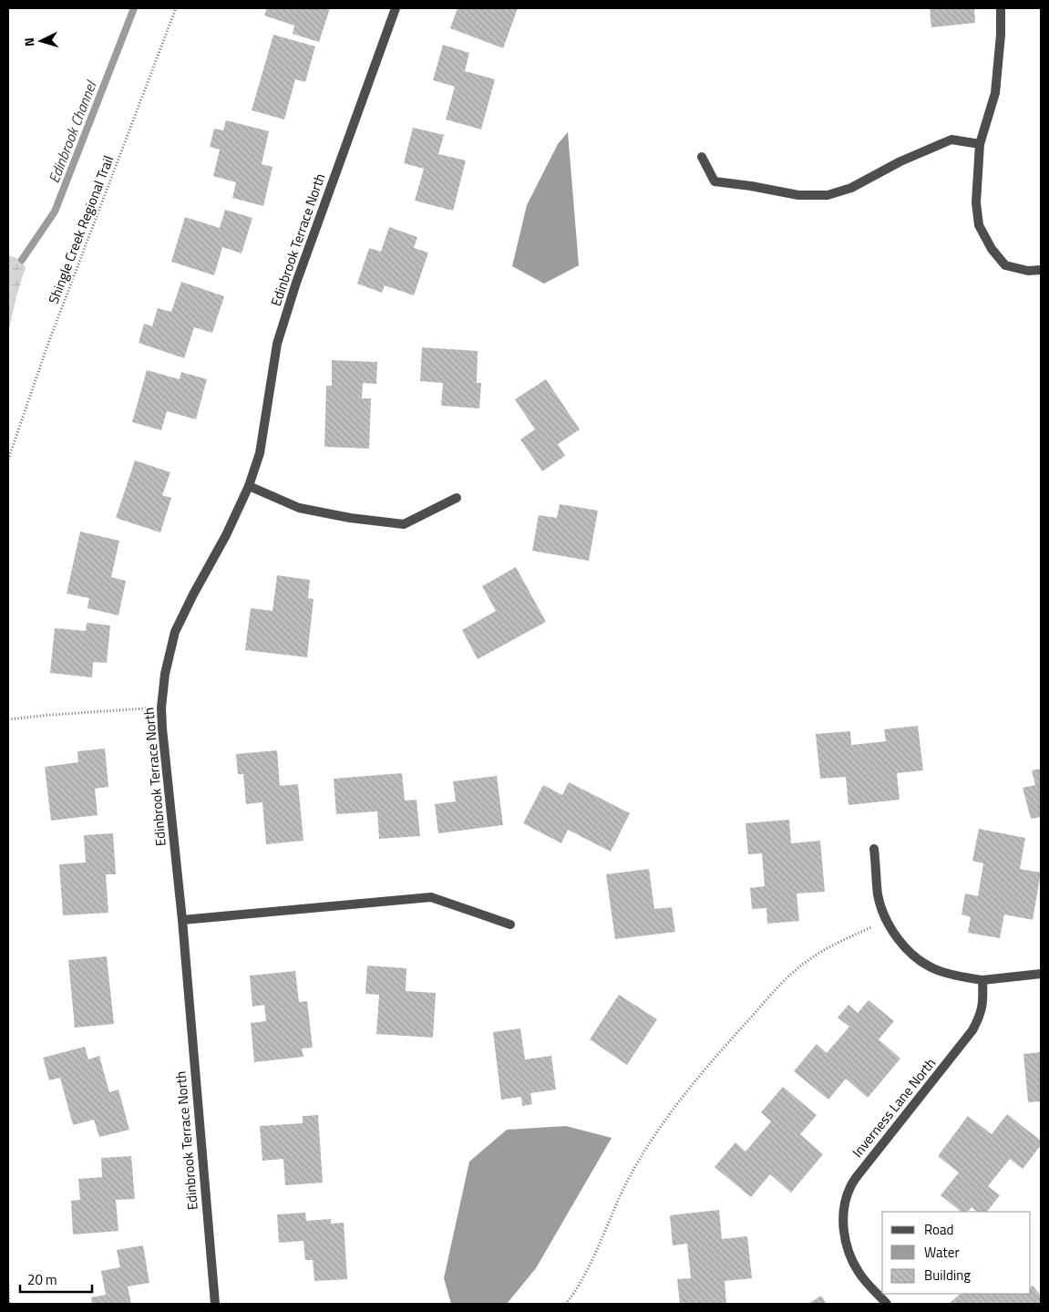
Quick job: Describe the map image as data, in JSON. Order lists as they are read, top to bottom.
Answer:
{
  "streets": {
    "street": ["Edinbrook Terrace North", "Inverness Lane North"],
    "path": ["Shingle Creek Regional Trail"]
  },
  "water": ["Edinbrook Channel"],
  "legend": ["Road", "Water", "Building"],
  "scale_bar": "20 m",
  "north": "left"
}
